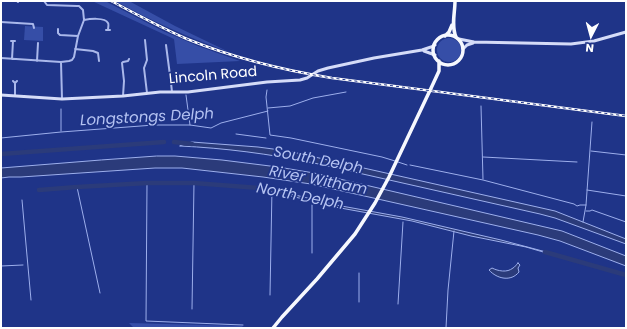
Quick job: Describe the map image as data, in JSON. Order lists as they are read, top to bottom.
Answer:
{
  "streets": {
    "main road": ["Lincoln Road"]
  },
  "water": [
    "Longstongs Delph",
    "South Delph",
    "River Witham",
    "North Delph"
  ],
  "north": "bottom"
}
